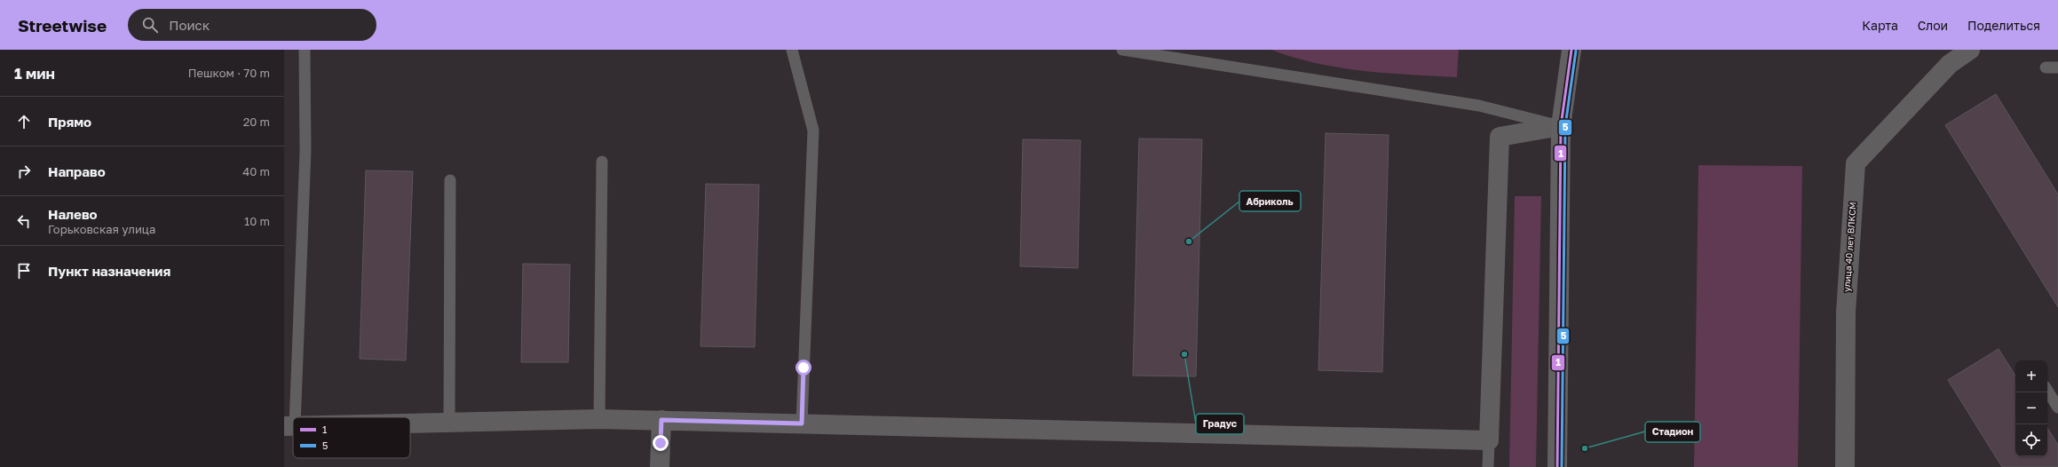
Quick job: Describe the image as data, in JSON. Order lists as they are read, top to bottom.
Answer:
{
  "streets": {
    "street": ["улица 40 лет ВЛКСМ"]
  },
  "places": ["Абриколь", "Градус", "Стадион"],
  "lines": ["transit line 1", "transit line 5"],
  "legend": ["1", "5"],
  "page": {
    "header": "Streetwise",
    "search": "Поиск",
    "nav": ["Карта", "Слои", "Поделиться"],
    "heading": ["1 мин", "Пешком · 70 m"],
    "list": [
      ["Прямо", "20 m"],
      ["Направо", "40 m"],
      ["Налево", "Горьковская улица", "10 m"],
      "Пункт назначения"
    ],
    "map_buttons": ["+", "−"]
  }
}
